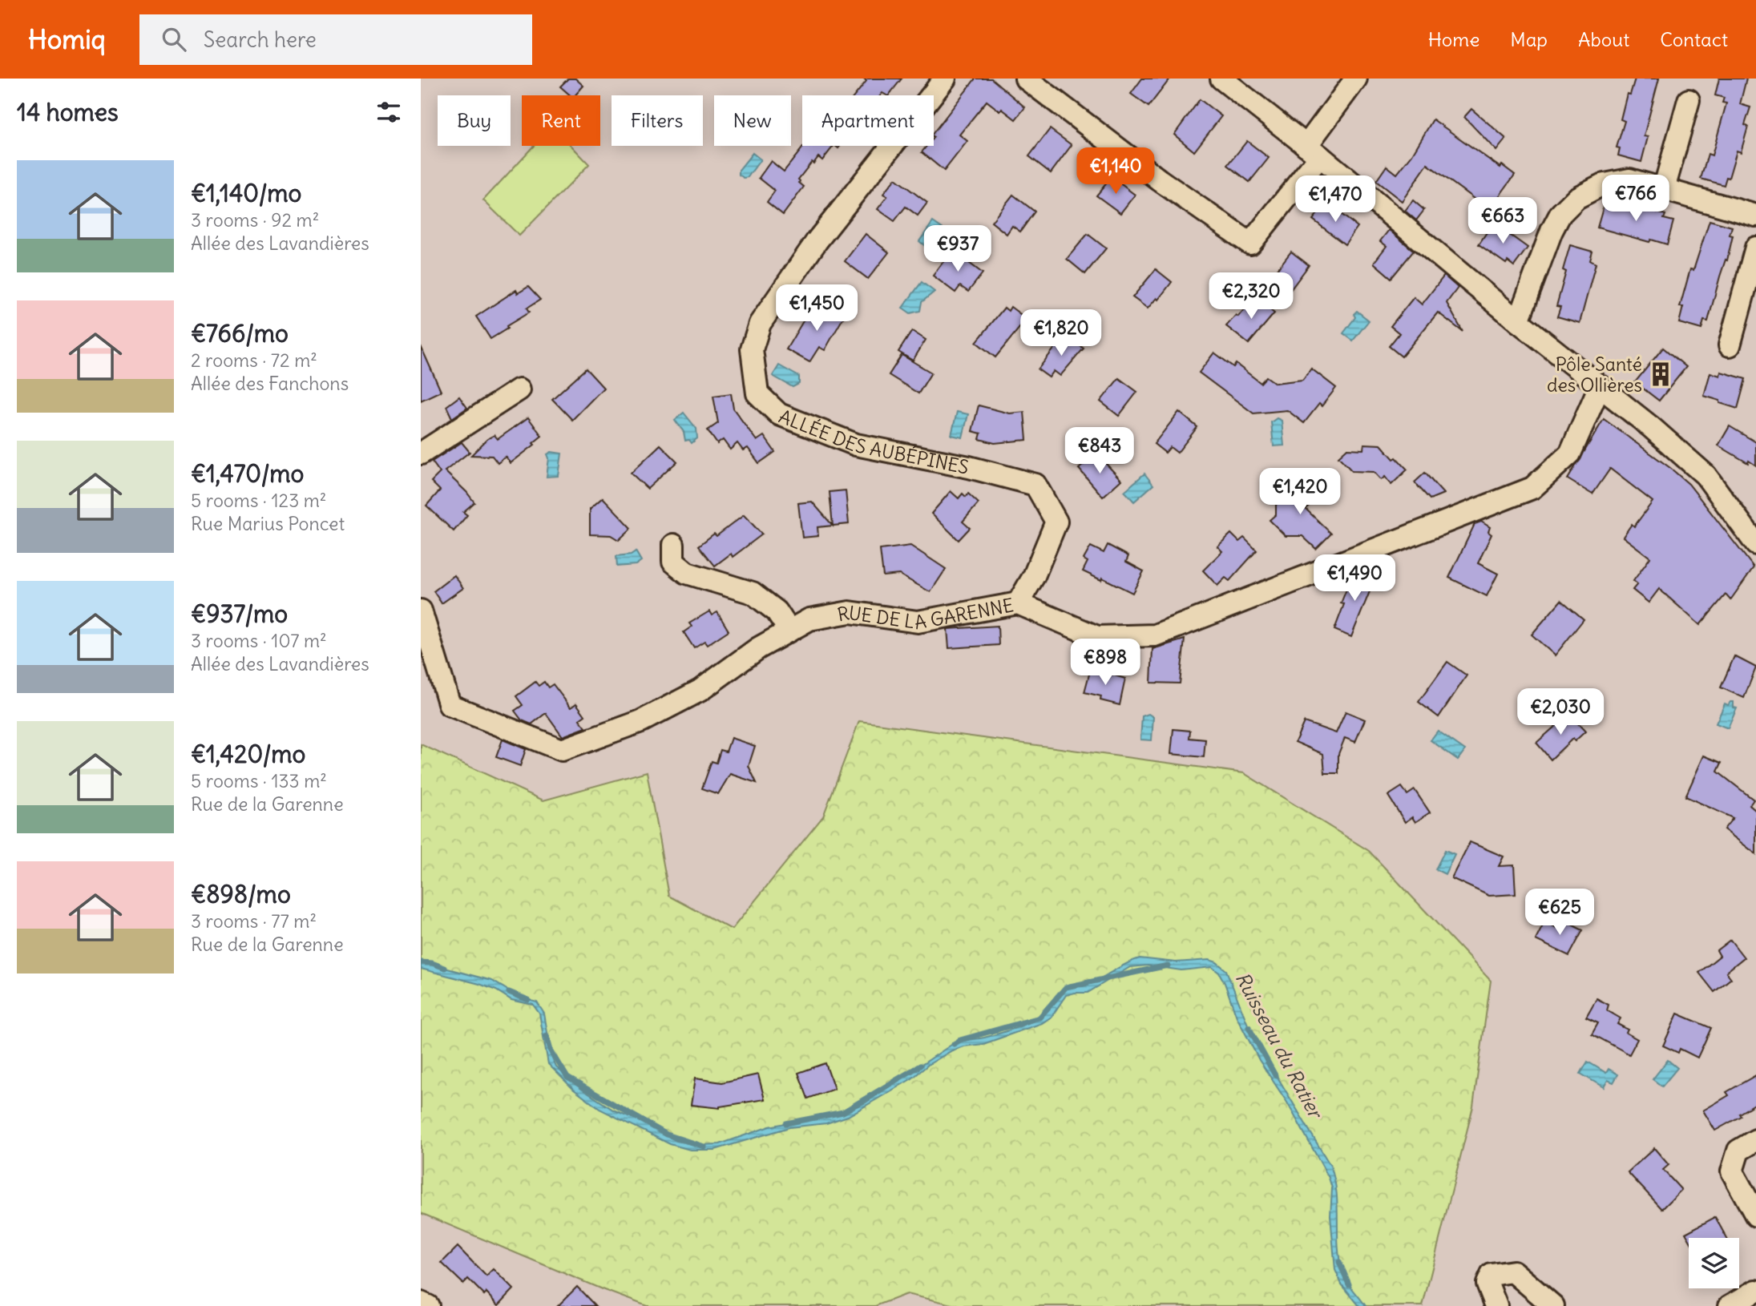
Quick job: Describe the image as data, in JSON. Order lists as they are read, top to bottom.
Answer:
{
  "streets": {
    "street": ["ALLÉE DES AUBÉPINES", "RUE DE LA GARENNE"]
  },
  "crossings": [
    ["ALLÉE DES AUBÉPINES", "RUE DE LA GARENNE"]
  ],
  "water": ["Ruisseau du Ratier"],
  "places": {
    "building": ["Pôle Santé des Ollières"]
  },
  "page": {
    "header": "Homiq",
    "search": "Search here",
    "nav": [
      "Home",
      "Map",
      "About",
      "Contact"
    ],
    "heading": "14 homes",
    "chip": [
      "Buy",
      "Rent",
      "Filters",
      "New",
      "Apartment"
    ],
    "list": [
      {
        "name": "€1,140/mo",
        "note": "3 rooms · 92 m² · Allée des Lavandières"
      },
      {
        "name": "€766/mo",
        "note": "2 rooms · 72 m² · Allée des Fanchons"
      },
      {
        "name": "€1,470/mo",
        "note": "5 rooms · 123 m² · Rue Marius Poncet"
      },
      {
        "name": "€937/mo",
        "note": "3 rooms · 107 m² · Allée des Lavandières"
      },
      {
        "name": "€1,420/mo",
        "note": "5 rooms · 133 m² · Rue de la Garenne"
      },
      {
        "name": "€898/mo",
        "note": "3 rooms · 77 m² · Rue de la Garenne"
      }
    ],
    "price": [
      "€1,140",
      "€766",
      "€1,470",
      "€663",
      "€937",
      "€2,320",
      "€1,450",
      "€1,820",
      "€843",
      "€1,420",
      "€1,490",
      "€898",
      "€2,030",
      "€625"
    ]
  }
}
